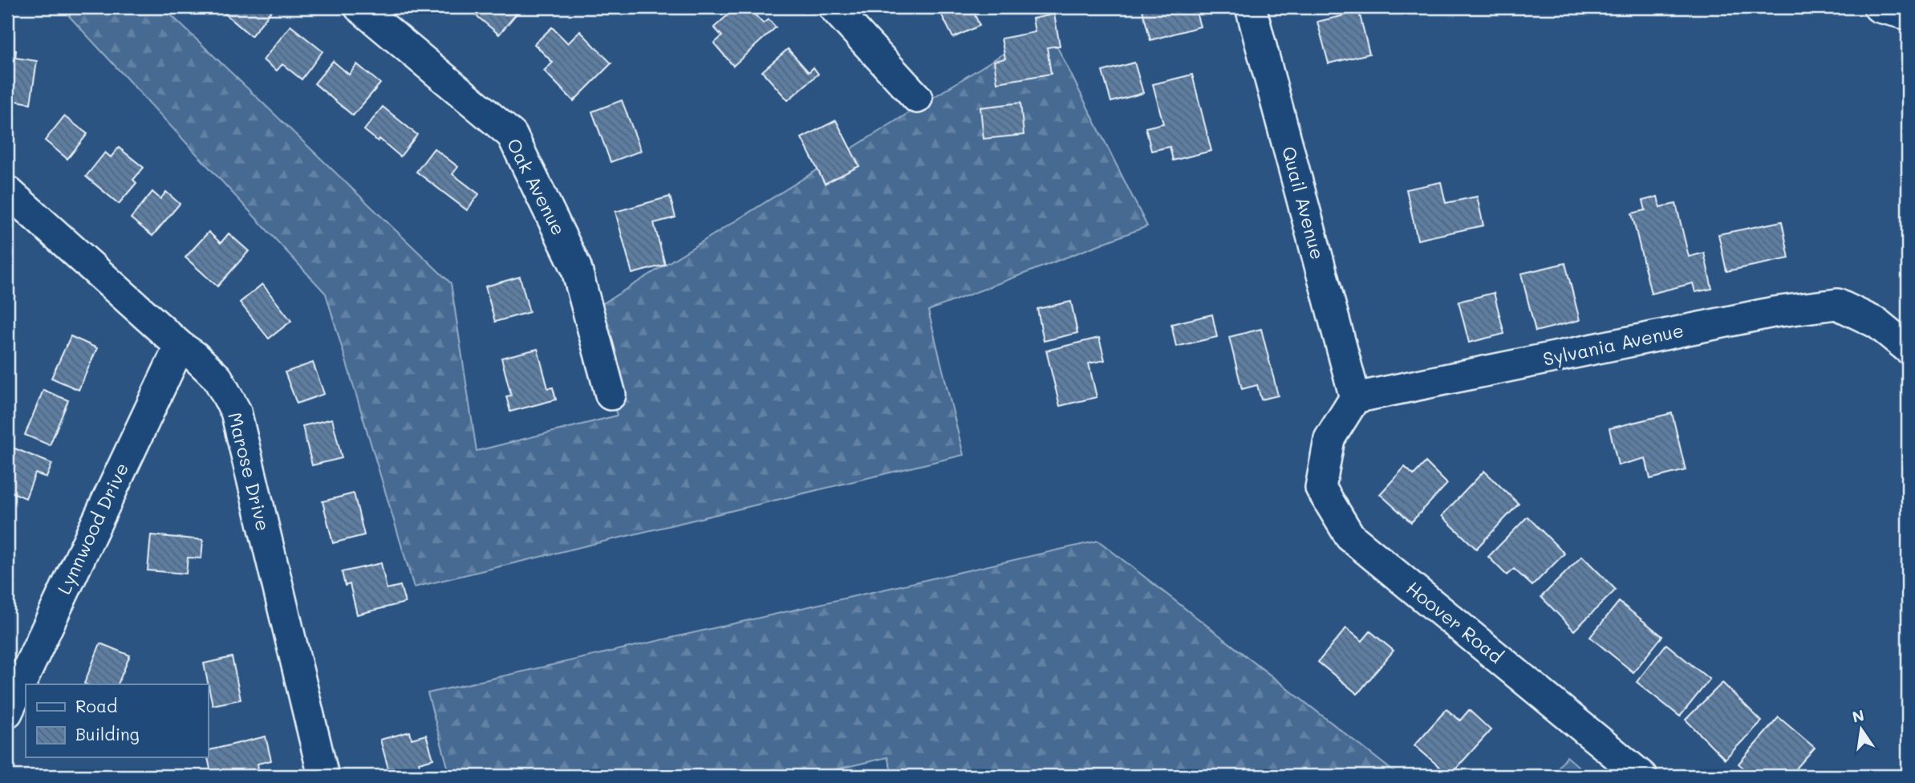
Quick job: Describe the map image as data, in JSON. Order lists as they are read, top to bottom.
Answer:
{
  "streets": {
    "street": [
      "Oak Avenue",
      "Quail Avenue",
      "Sylvania Avenue",
      "Marose Drive",
      "Lynnwood Drive",
      "Hoover Road"
    ]
  },
  "crossings": [
    ["Quail Avenue", "Sylvania Avenue"],
    ["Quail Avenue", "Hoover Road"],
    ["Sylvania Avenue", "Hoover Road"],
    ["Marose Drive", "Lynnwood Drive"]
  ],
  "legend": ["Road", "Building"],
  "north": "top"
}
